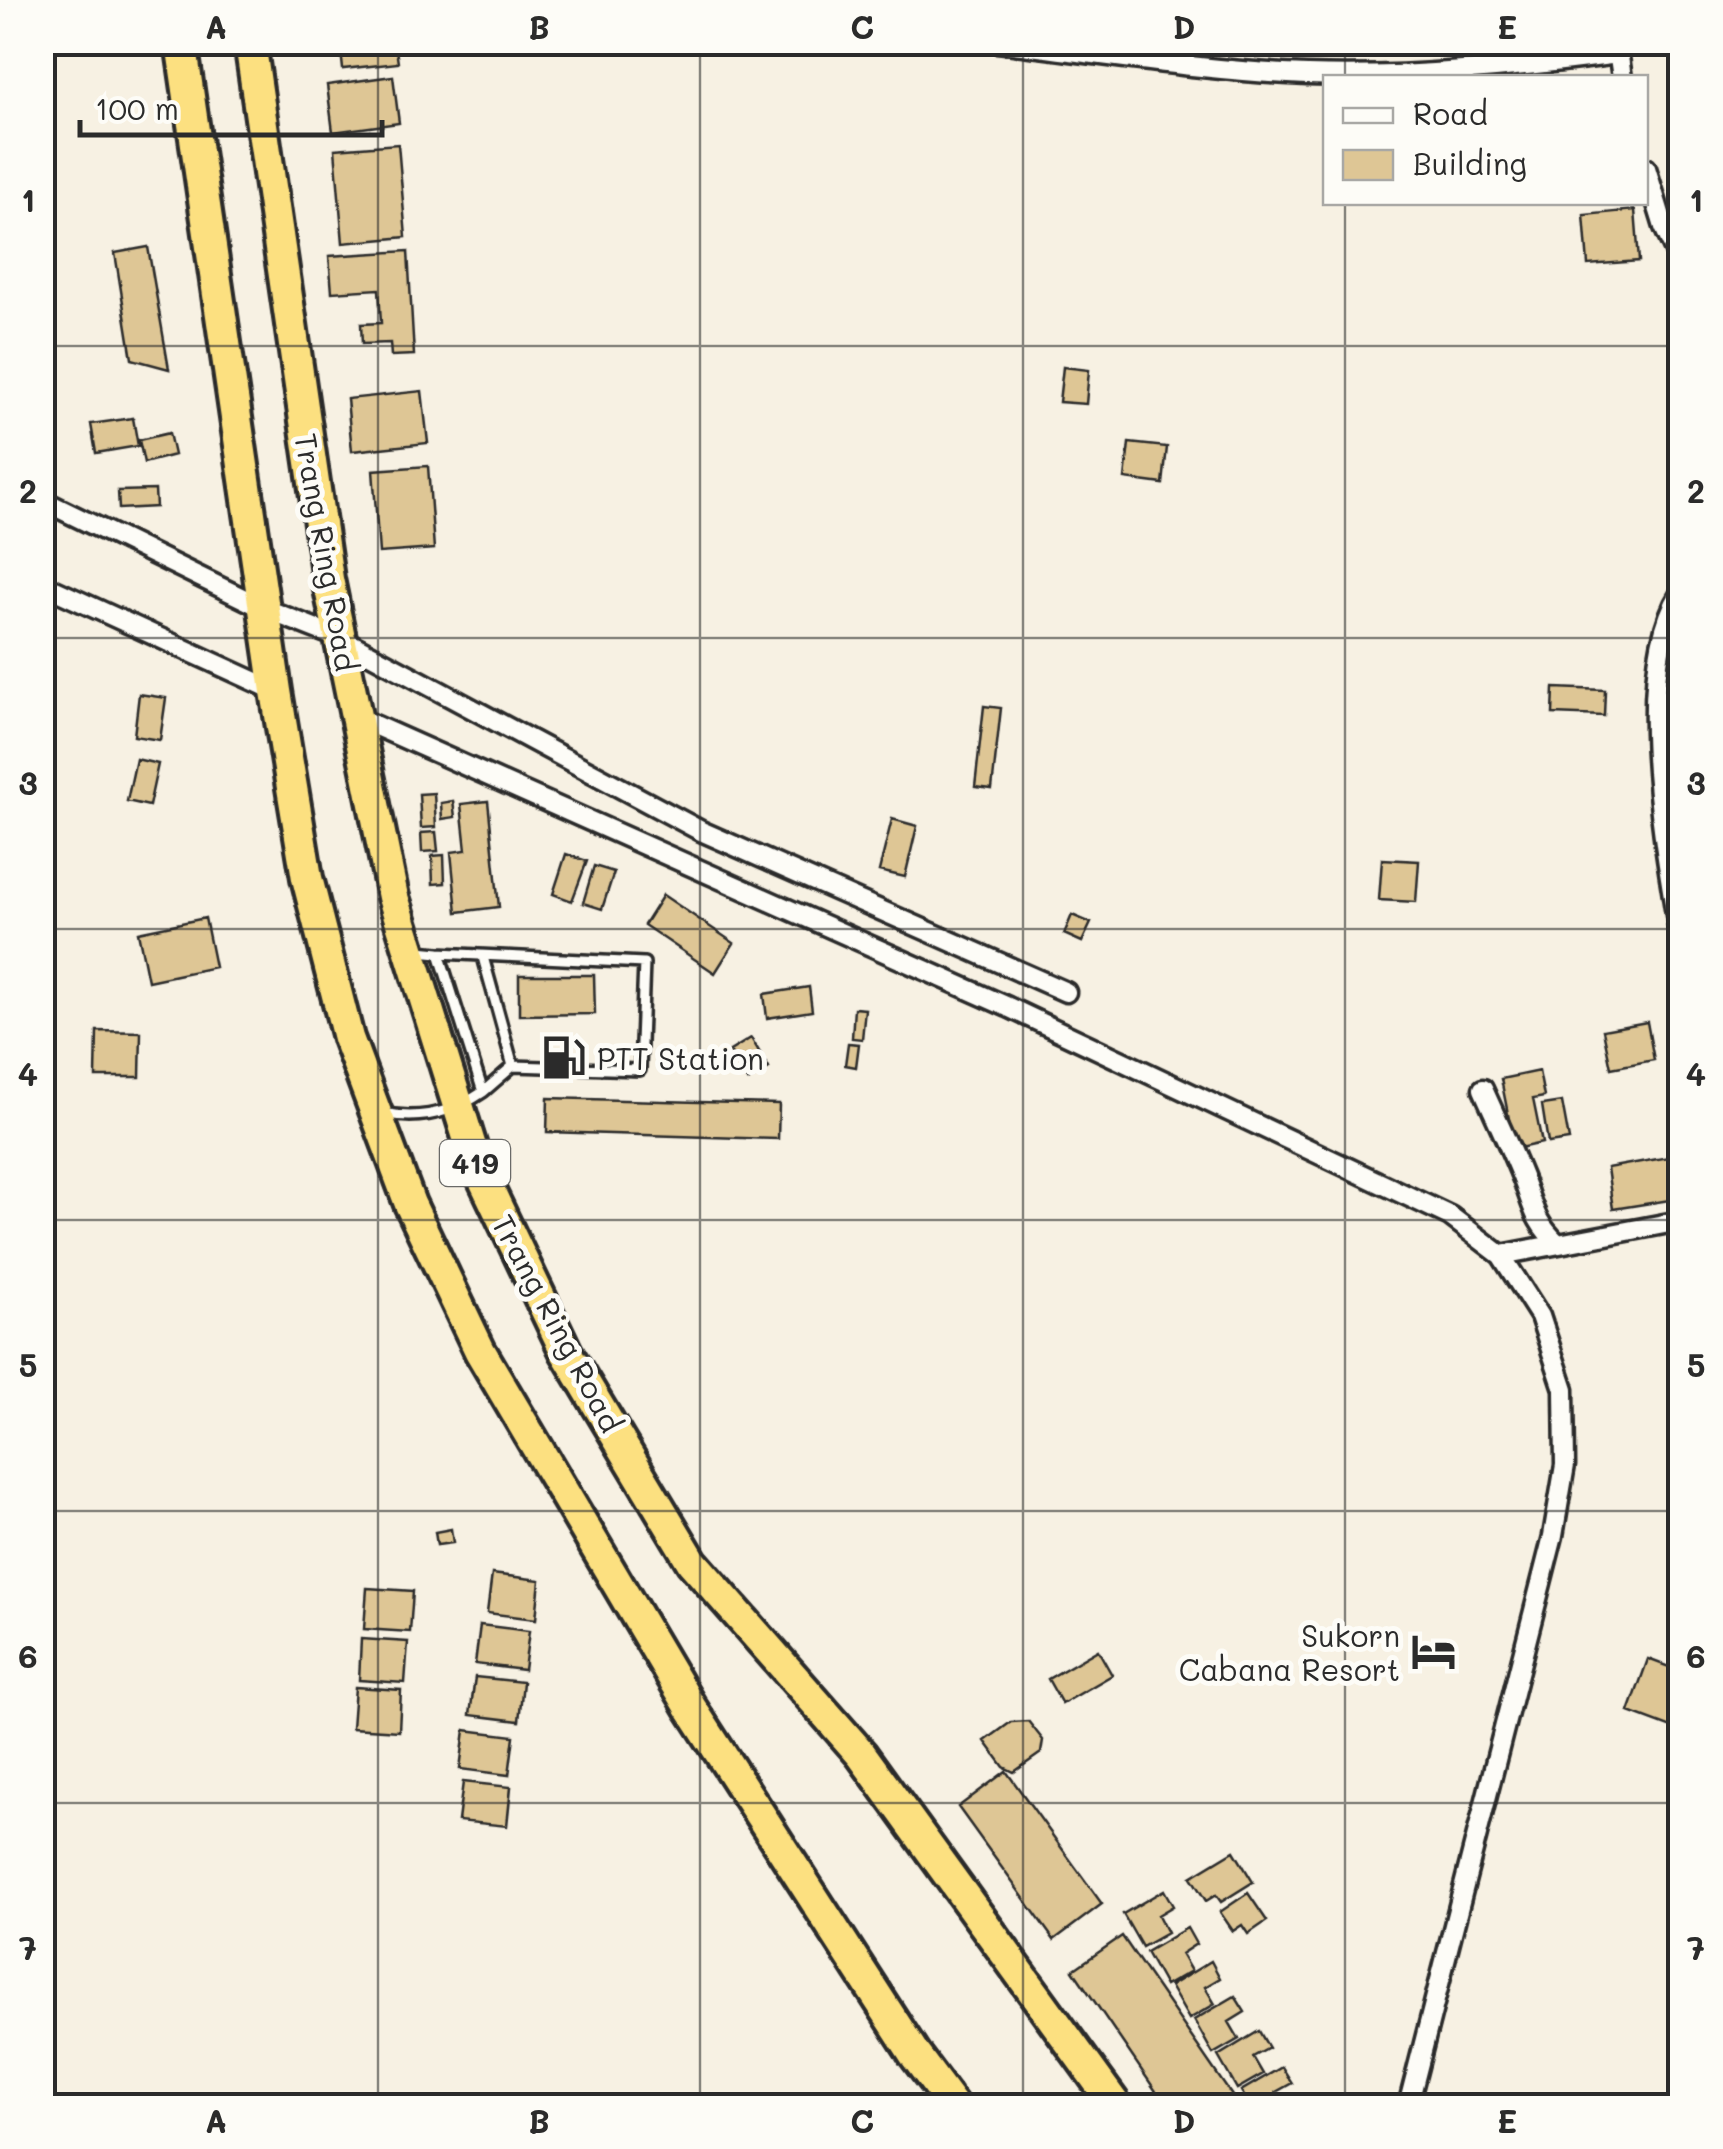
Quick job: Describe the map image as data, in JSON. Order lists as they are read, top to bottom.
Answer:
{
  "streets": {
    "highway": ["Trang Ring Road", "419"]
  },
  "places": {
    "fuel station": ["PTT Station"],
    "hotel": ["Sukorn Cabana Resort"]
  },
  "legend": ["Road", "Building"],
  "scale_bar": "100 m",
  "grid": {
    "columns": [
      "A",
      "B",
      "C",
      "D",
      "E"
    ],
    "rows": [
      "1",
      "2",
      "3",
      "4",
      "5",
      "6",
      "7"
    ]
  }
}
